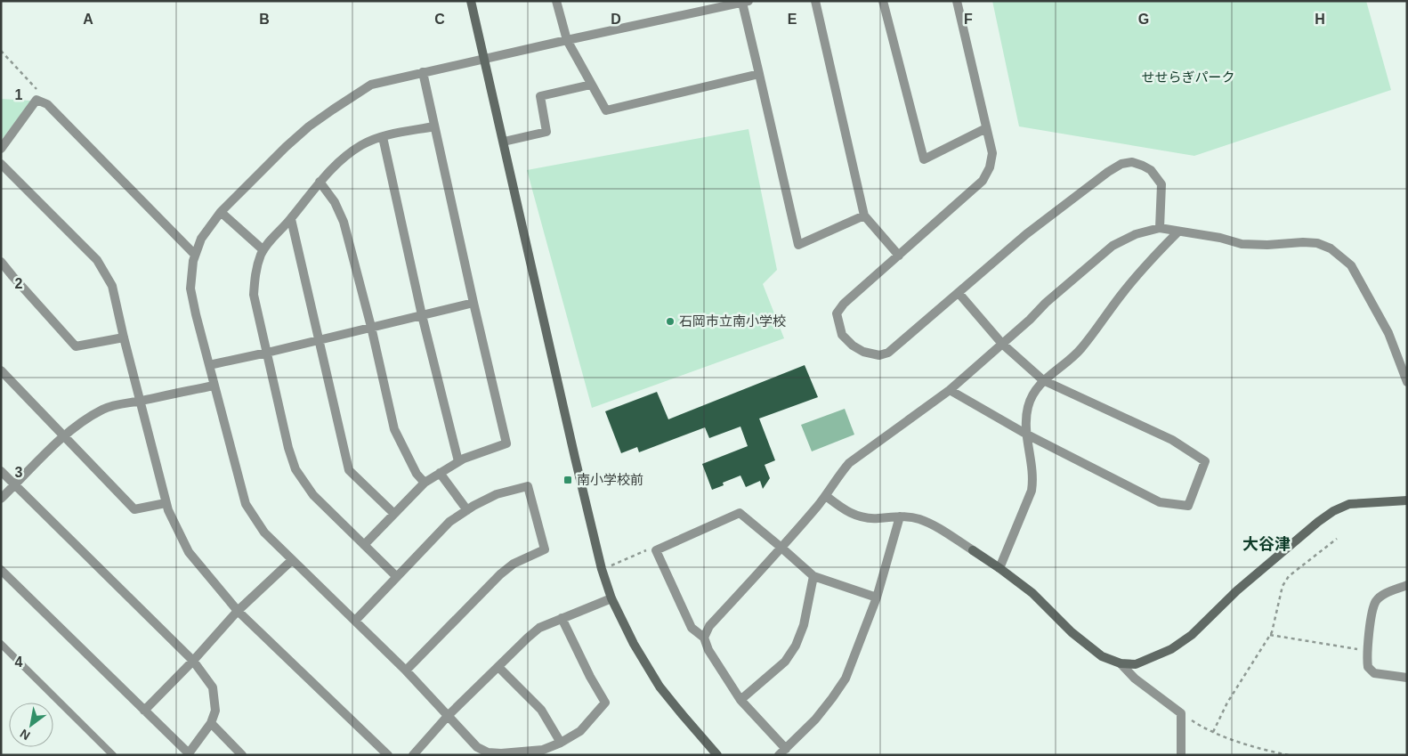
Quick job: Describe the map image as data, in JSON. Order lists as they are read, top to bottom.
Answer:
{
  "districts": ["大谷津"],
  "parks": ["せせらぎパーク"],
  "places": {
    "other": ["石岡市立南小学校"],
    "transit": ["南小学校前"]
  },
  "north": "bottom left",
  "grid": {
    "columns": [
      "A",
      "B",
      "C",
      "D",
      "E",
      "F",
      "G",
      "H"
    ],
    "rows": [
      "1",
      "2",
      "3",
      "4"
    ]
  }
}
